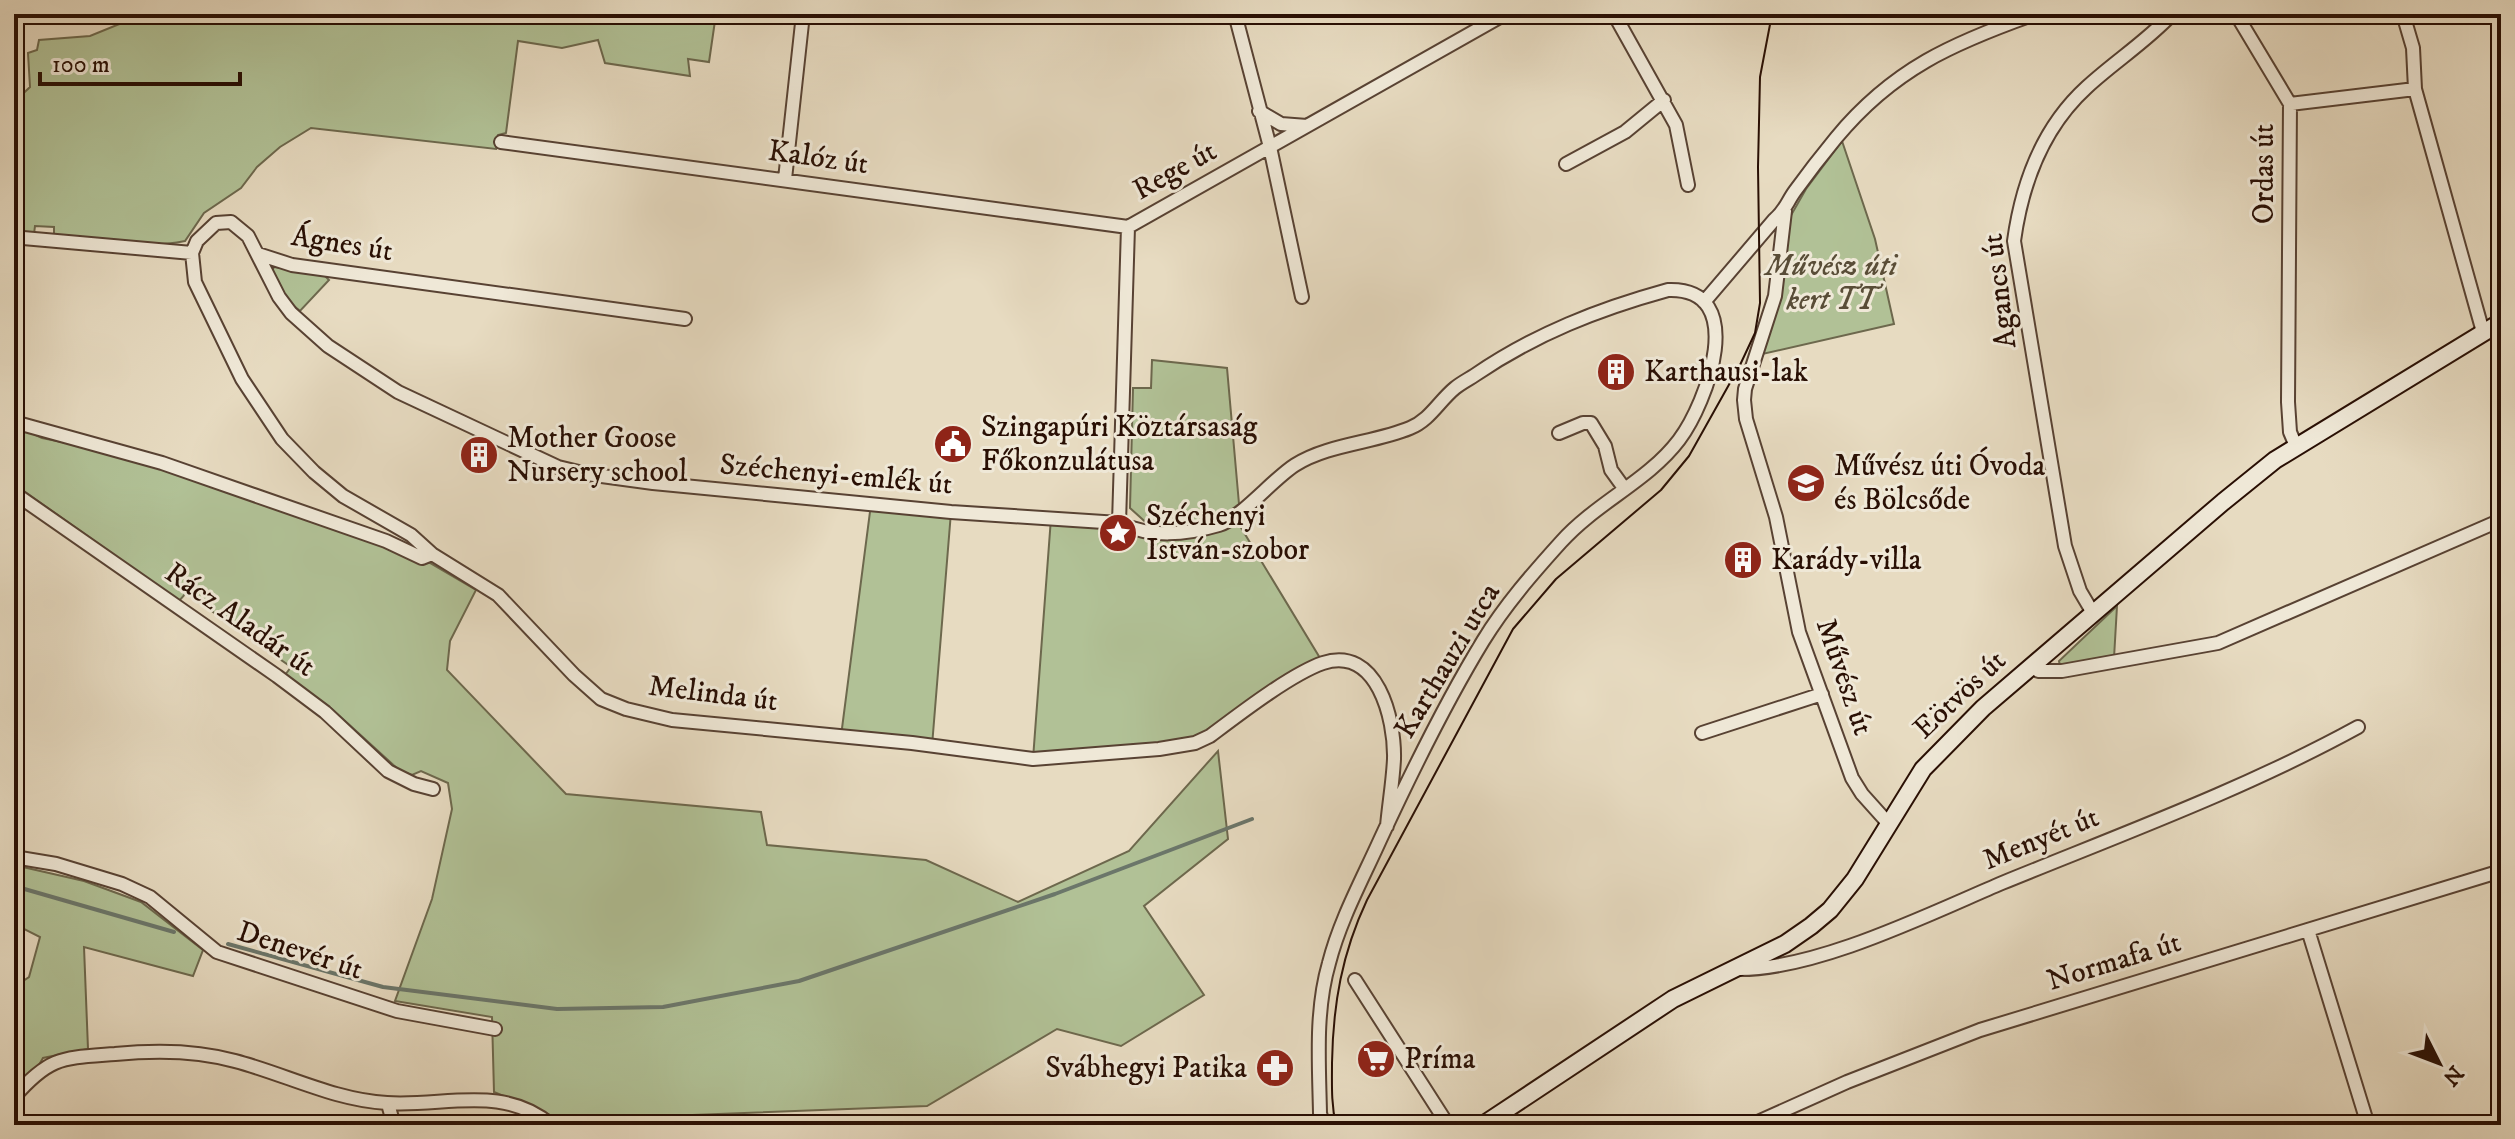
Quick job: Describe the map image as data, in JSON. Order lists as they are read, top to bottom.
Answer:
{
  "streets": {
    "street": [
      "Kalóz út",
      "Rege út",
      "Ordas út",
      "Ágnes út",
      "Agancs út",
      "Széchenyi-emlék út",
      "Rácz Aladár út",
      "Karthauzi utca",
      "Művész út",
      "Melinda út",
      "Eötvös út",
      "Menyét út",
      "Denevér út",
      "Normafa út"
    ]
  },
  "crossings": [
    ["Kalóz út", "Rege út"],
    ["Rege út", "Széchenyi-emlék út"],
    ["Ordas út", "Eötvös út"],
    ["Ágnes út", "Széchenyi-emlék út"],
    ["Ágnes út", "Melinda út"],
    ["Agancs út", "Eötvös út"],
    ["Széchenyi-emlék út", "Karthauzi utca"],
    ["Karthauzi utca", "Melinda út"],
    ["Művész út", "Eötvös út"],
    ["Eötvös út", "Menyét út"]
  ],
  "parks": ["Művész úti kert TT"],
  "places": {
    "building": ["Karthausi-lak", "Mother Goose Nursery school", "Karády-villa"],
    "public building": ["Szingapúri Köztársaság Főkonzulátusa"],
    "school or university": ["Művész úti Óvoda és Bölcsőde"],
    "place": ["Széchenyi István-szobor"],
    "supermarket": ["Príma"],
    "pharmacy": ["Svábhegyi Patika"]
  },
  "scale_bar": "100 m",
  "north": "bottom right"
}
